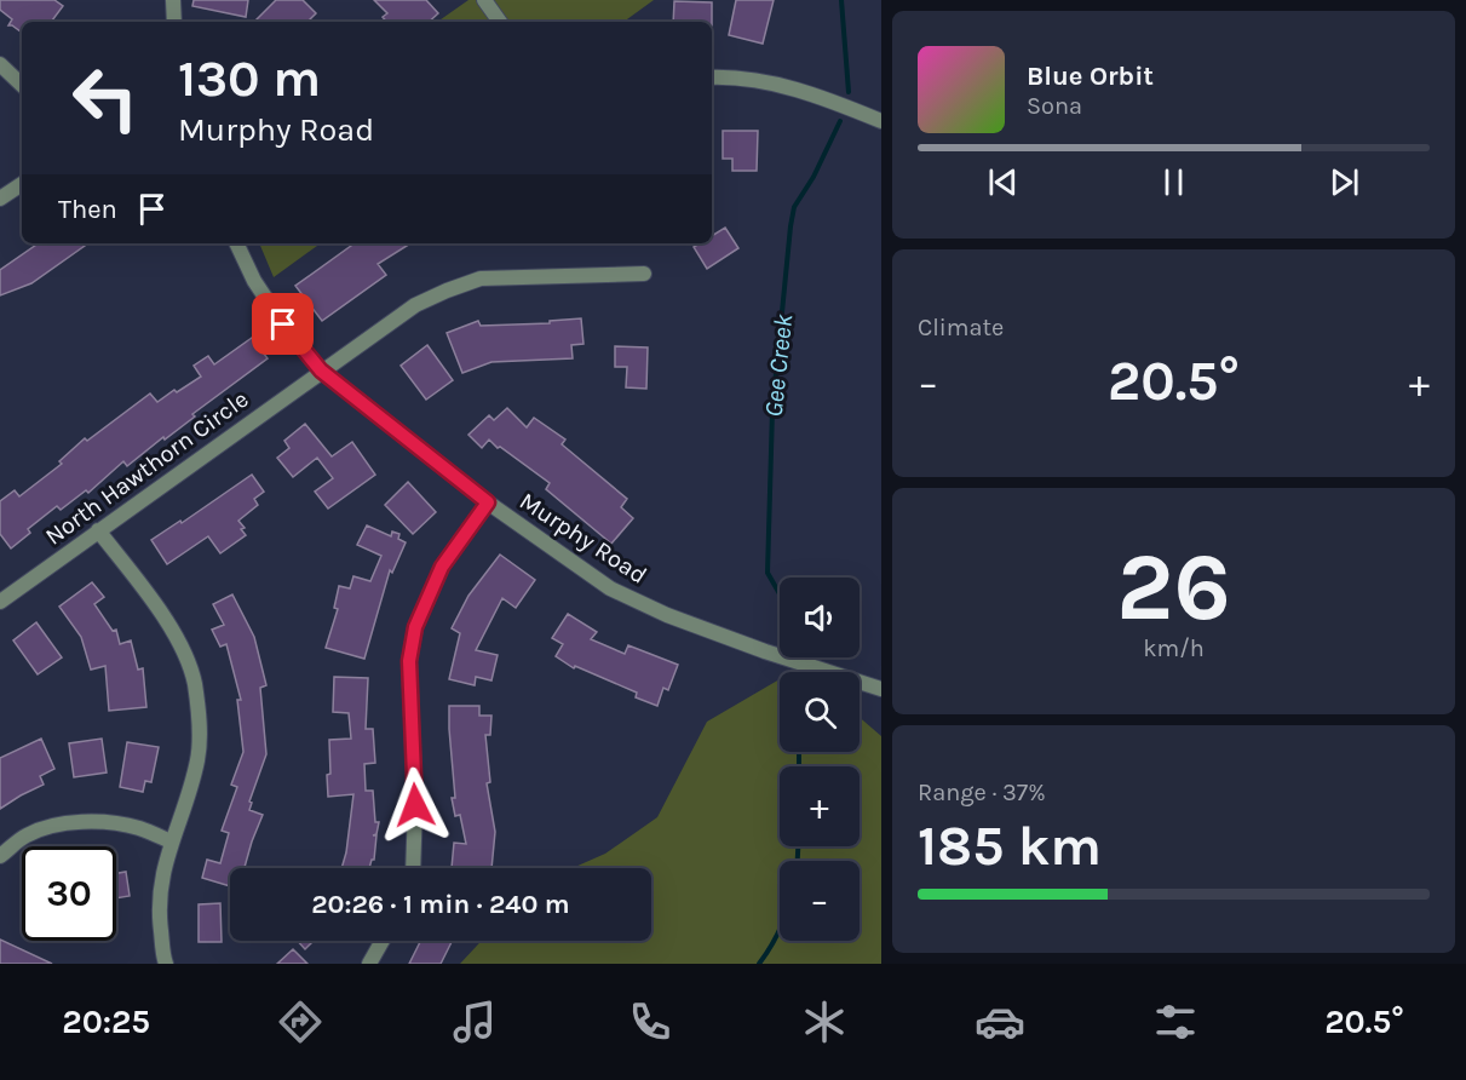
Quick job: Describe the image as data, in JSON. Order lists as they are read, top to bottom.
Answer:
{
  "streets": {
    "street": ["North Hawthorn Circle", "Murphy Road"]
  },
  "crossings": [
    ["North Hawthorn Circle", "Murphy Road"]
  ],
  "water": ["Gee Creek"],
  "page": {
    "turn": ["130 m", "Murphy Road"],
    "song": ["Blue Orbit", "Sona"],
    "then": "Then",
    "tile": [
      "Climate",
      ["26", "km/h"],
      ["Range · 37%", "185 km"]
    ],
    "heat": ["−", "20.5°", "+"],
    "map_buttons": ["+", "−"],
    "limit": "30",
    "trip": "20:26 · 1 min · 240 m",
    "tabs": ["20:25", "20.5°"]
  }
}
